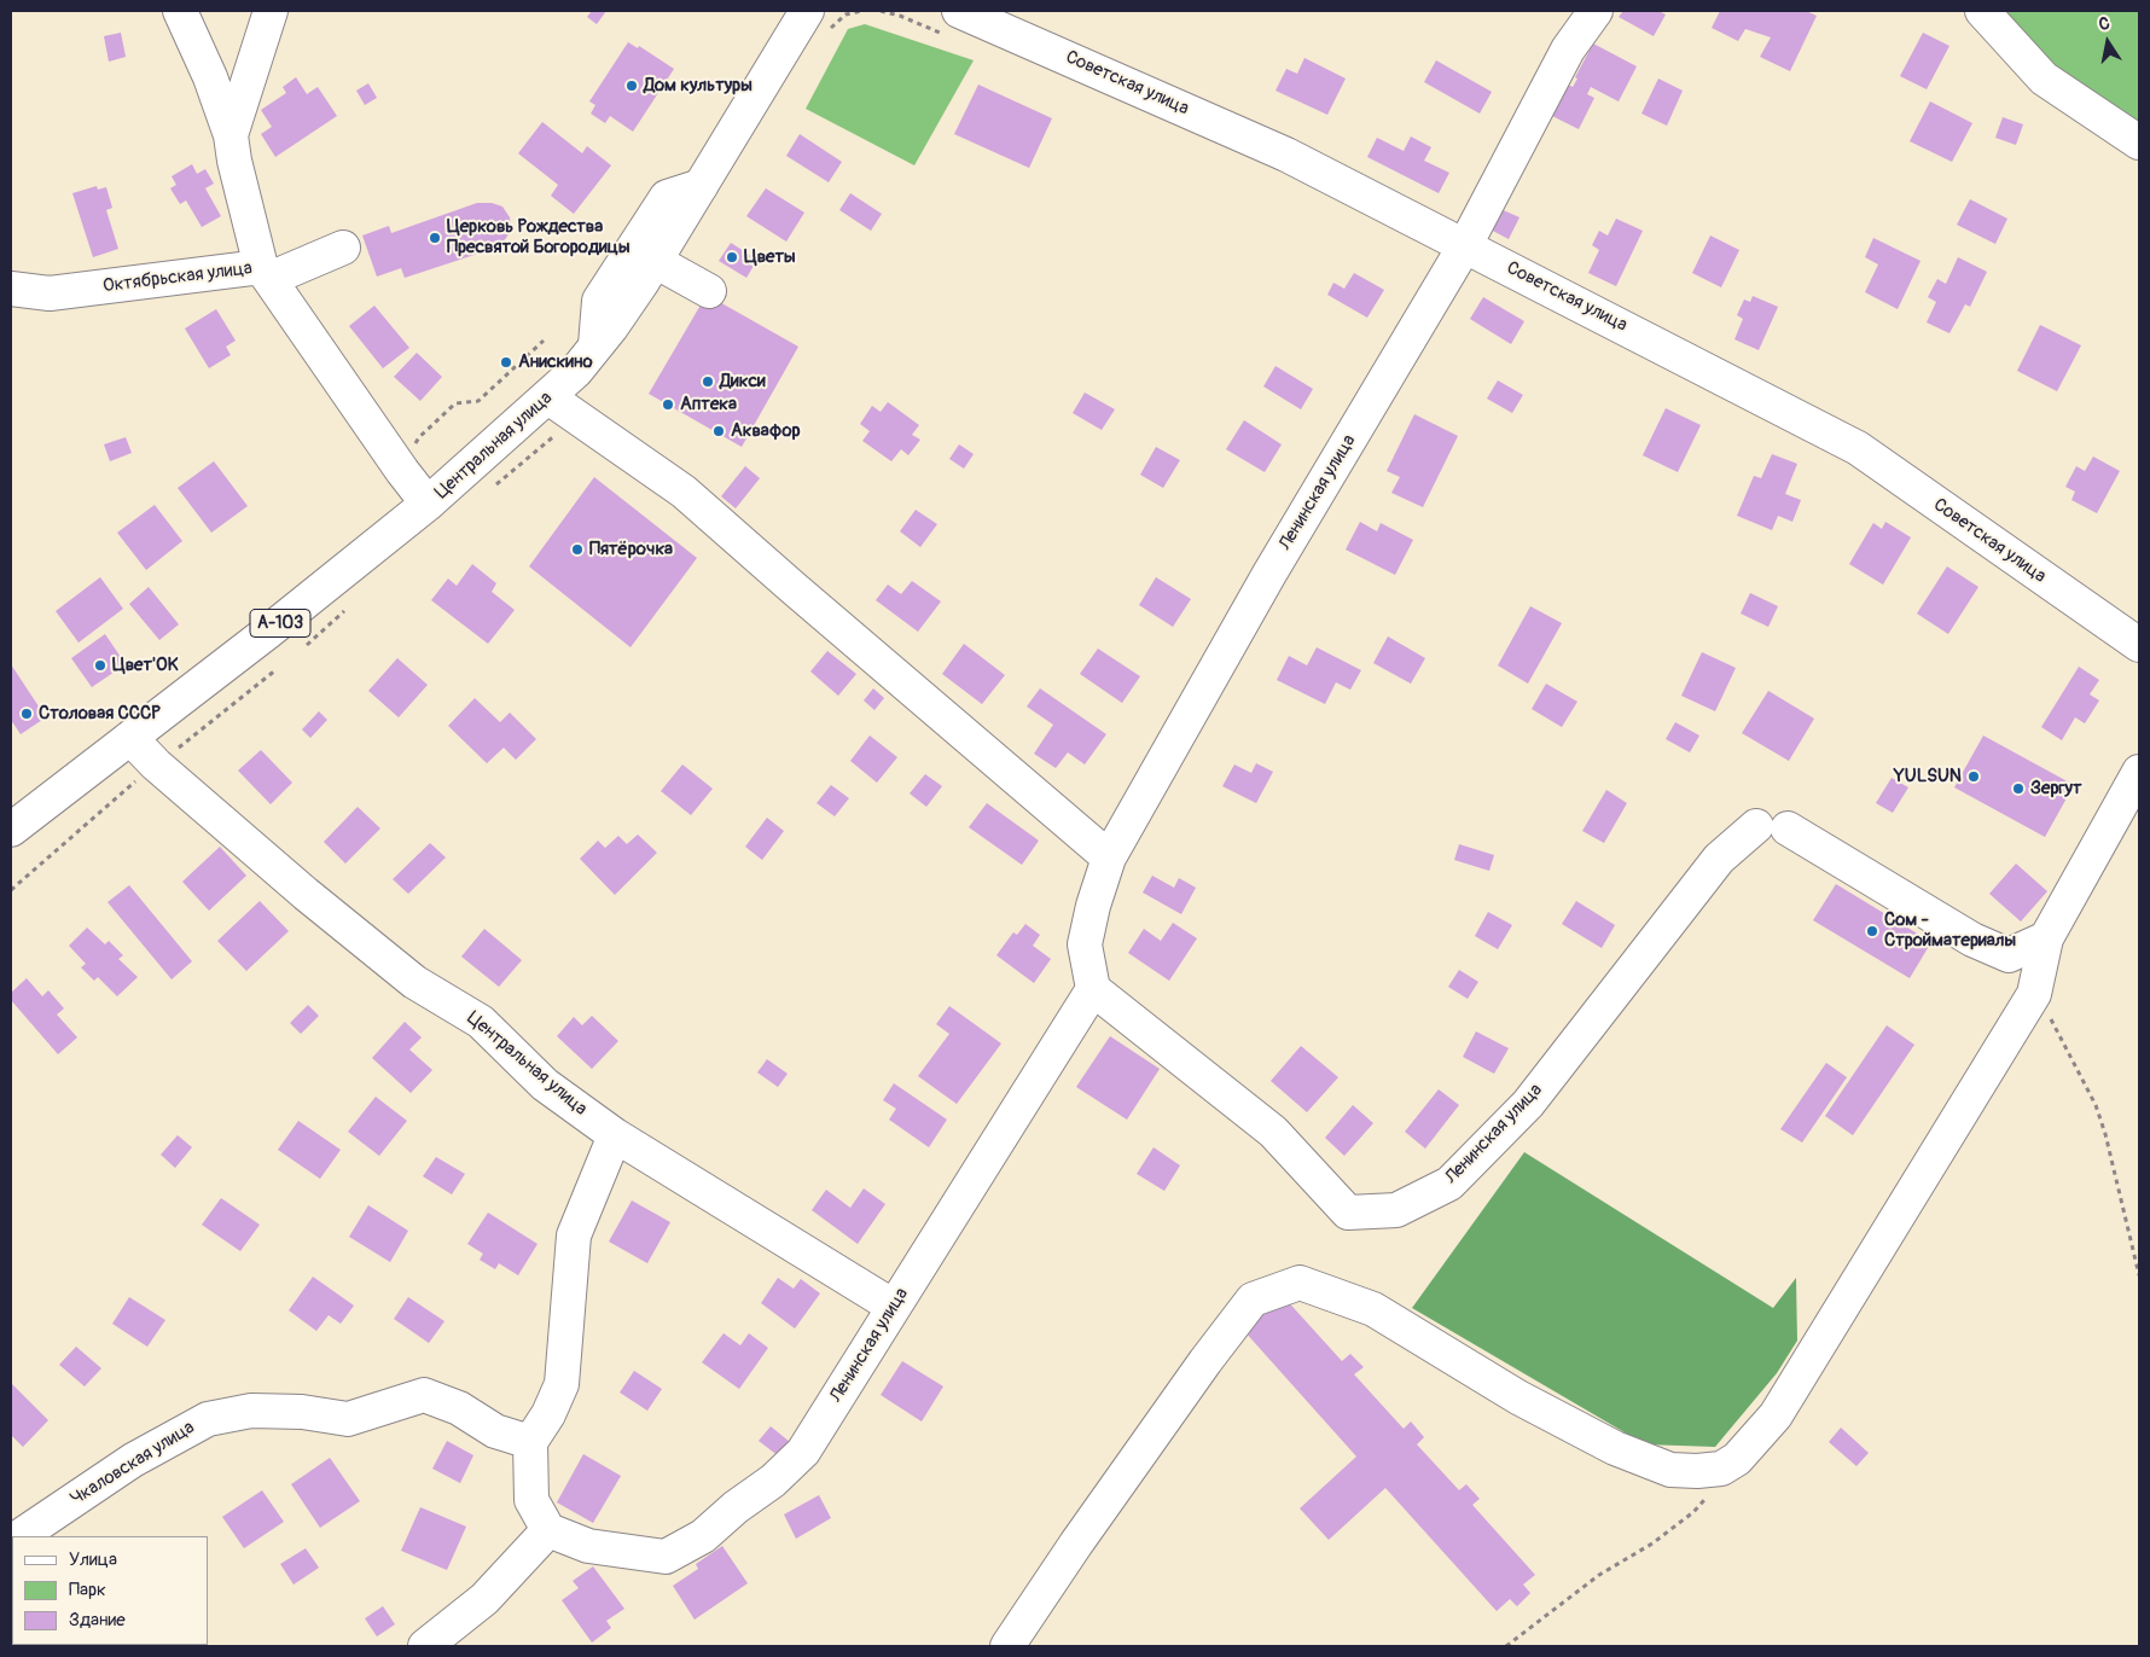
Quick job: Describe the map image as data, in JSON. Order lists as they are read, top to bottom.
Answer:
{
  "streets": {
    "street": [
      "Советская улица",
      "Октябрьская улица",
      "Центральная улица",
      "Ленинская улица",
      "А-103",
      "Чкаловская улица"
    ]
  },
  "crossings": [
    ["Советская улица", "Ленинская улица"],
    ["Центральная улица", "Ленинская улица"]
  ],
  "places": [
    "Дом культуры",
    "Церковь Рождества Пресвятой Богородицы",
    "Цветы",
    "Анискино",
    "Дикси",
    "Аптека",
    "Аквафор",
    "Пятёрочка",
    "Цвет'OK",
    "Столовая СССР",
    "YULSUN",
    "Зергут",
    "Сом - Стройматериалы"
  ],
  "legend": ["Улица", "Парк", "Здание"],
  "north": "top"
}
